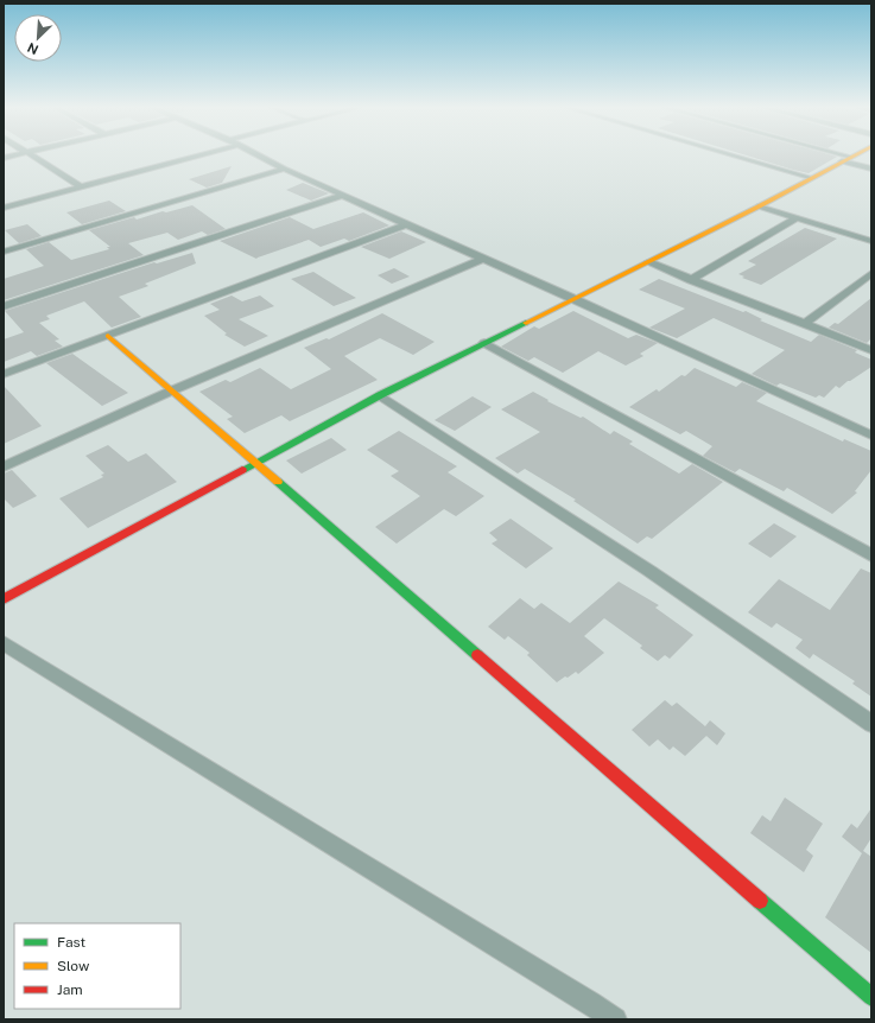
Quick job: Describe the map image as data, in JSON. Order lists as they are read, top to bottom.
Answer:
{
  "legend": ["Fast", "Slow", "Jam"],
  "north": "bottom left"
}
